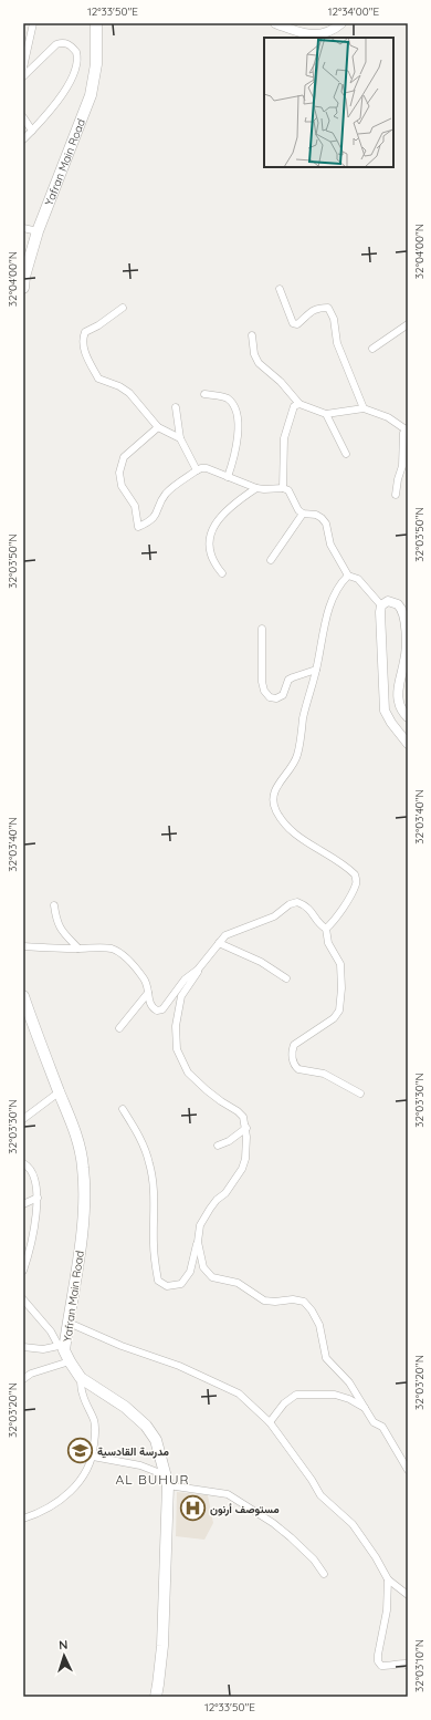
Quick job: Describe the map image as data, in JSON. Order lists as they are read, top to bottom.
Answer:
{
  "streets": {
    "main road": ["Yafran Main Road"]
  },
  "districts": ["AL BUHUR"],
  "places": {
    "school or university": ["مدرسة القادسية"],
    "hospital": ["مستوصف أرنون"]
  },
  "north": "top",
  "coordinates": [
    "12°33'50\"E",
    "12°34'00\"E",
    "32°04'00\"N",
    "32°03'50\"N",
    "32°03'40\"N",
    "32°03'30\"N",
    "32°03'20\"N",
    "32°03'10\"N"
  ]
}
